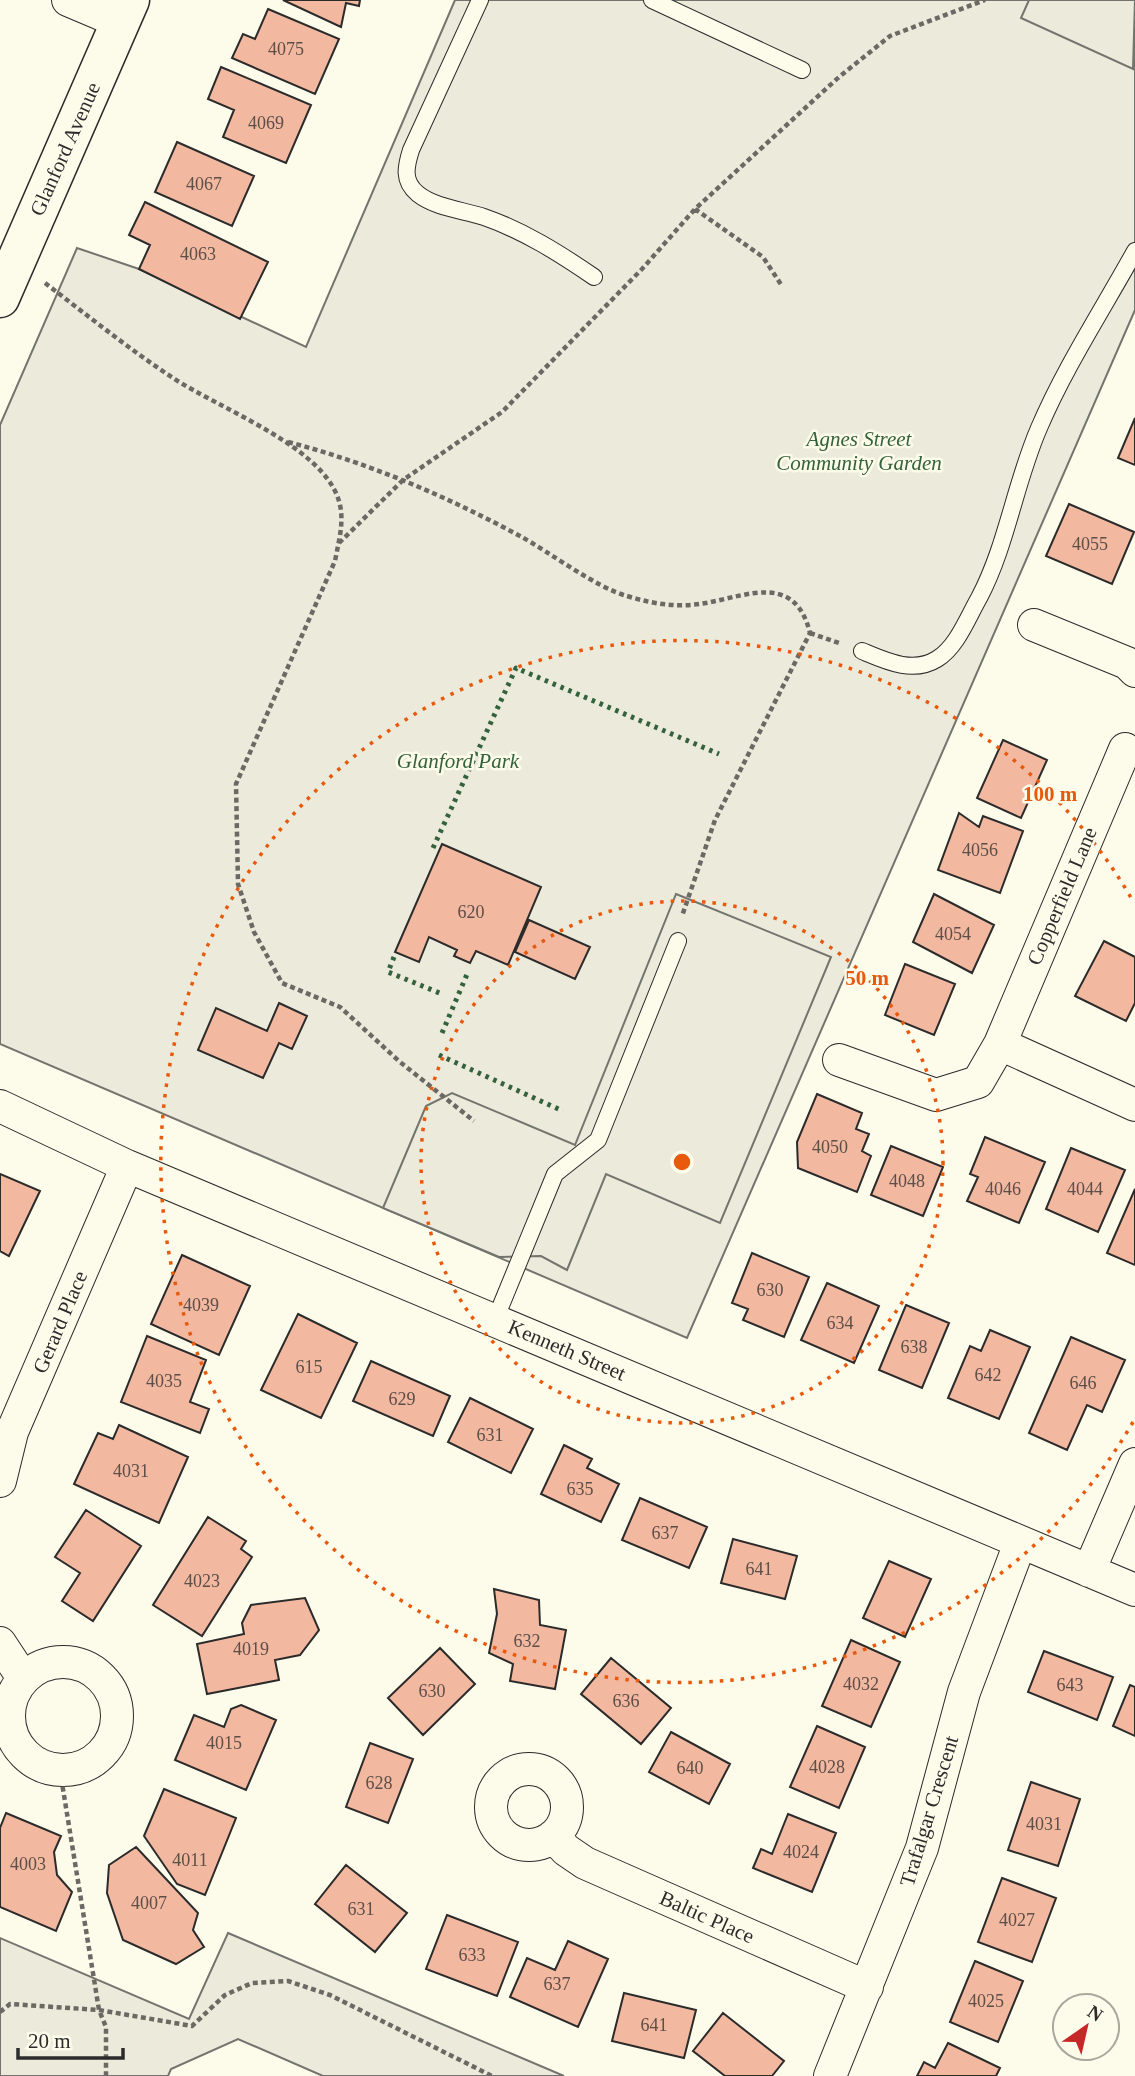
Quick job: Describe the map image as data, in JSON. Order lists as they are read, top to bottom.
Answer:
{
  "streets": {
    "main road": ["Glanford Avenue"],
    "street": [
      "Copperfield Lane",
      "Gerard Place",
      "Kenneth Street",
      "Trafalgar Crescent",
      "Baltic Place"
    ]
  },
  "crossings": [
    ["Gerard Place", "Kenneth Street"],
    ["Kenneth Street", "Trafalgar Crescent"],
    ["Trafalgar Crescent", "Baltic Place"]
  ],
  "parks": ["Agnes Street Community Garden", "Glanford Park"],
  "house_numbers": [
    "4075",
    "4069",
    "4067",
    "4063",
    "4055",
    "4056",
    "620",
    "4054",
    "4050",
    "4048",
    "4046",
    "4044",
    "630",
    "4039",
    "634",
    "638",
    "615",
    "642",
    "4035",
    "646",
    "629",
    "631",
    "4031",
    "635",
    "637",
    "641",
    "4023",
    "632",
    "4019",
    "4032",
    "643",
    "630",
    "636",
    "4015",
    "4028",
    "640",
    "628",
    "4031",
    "4024",
    "4011",
    "4003",
    "4007",
    "631",
    "4027",
    "633",
    "637",
    "4025",
    "641"
  ],
  "scale_bar": "20 m",
  "north": "top right",
  "rings": ["100 m", "50 m"]
}
